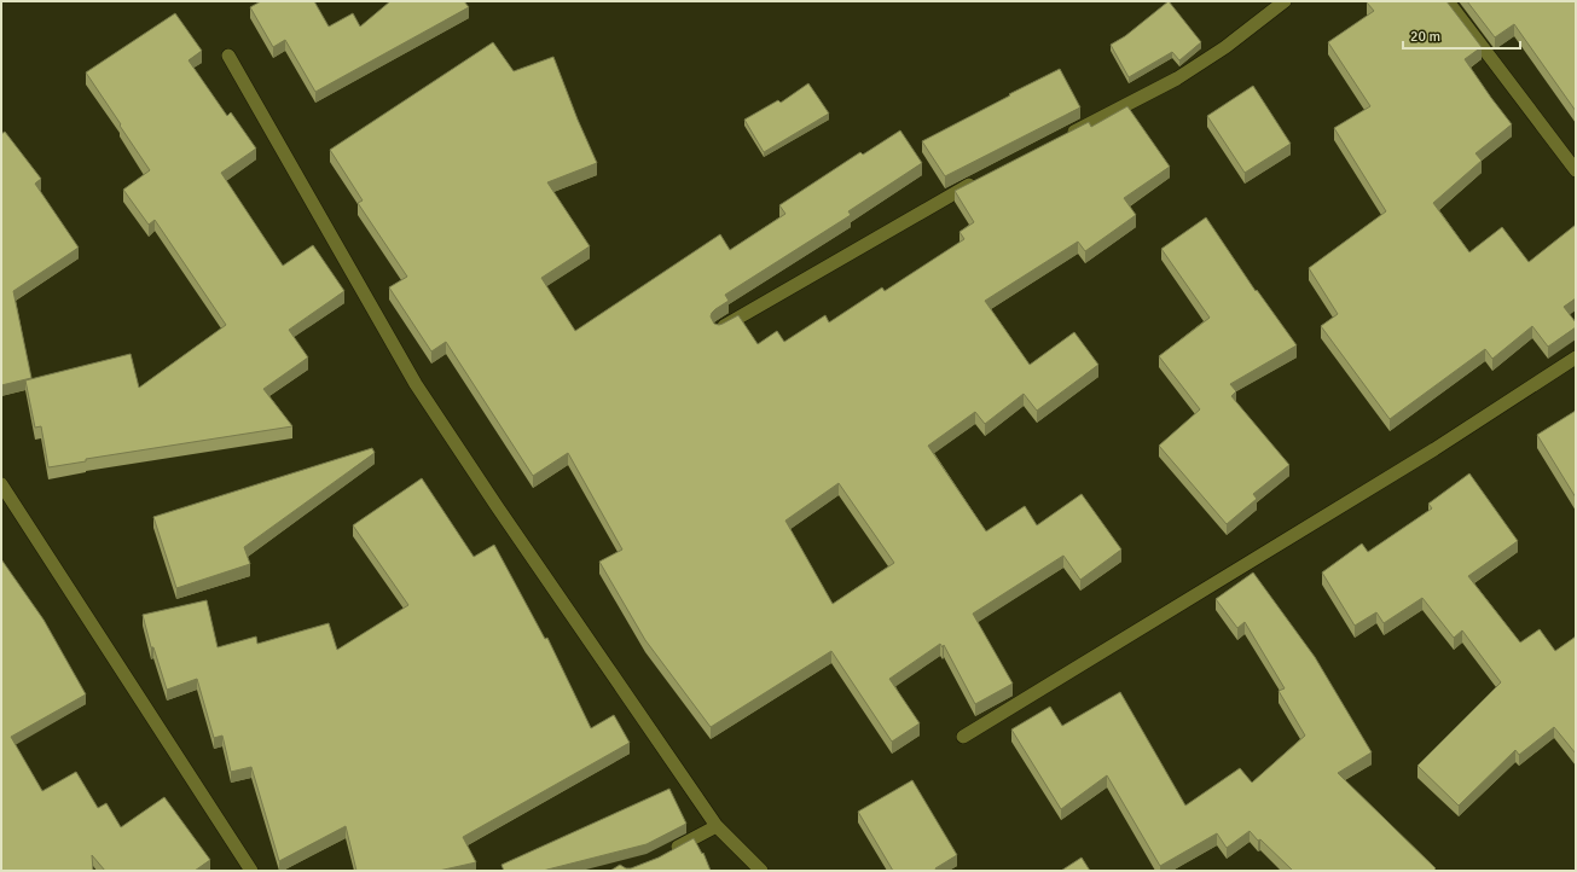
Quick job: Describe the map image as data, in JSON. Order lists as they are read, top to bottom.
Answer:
{
  "scale_bar": "20 m"
}
